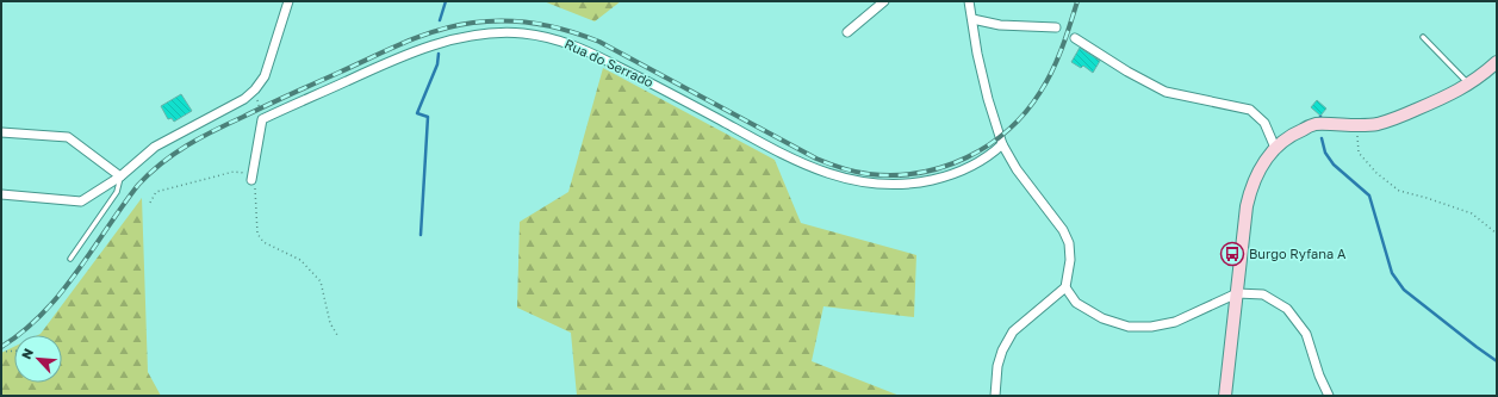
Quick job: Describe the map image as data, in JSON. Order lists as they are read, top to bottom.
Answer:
{
  "streets": {
    "street": ["Rua do Serrado"]
  },
  "places": {
    "bus stop": ["Burgo Ryfana A"]
  },
  "north": "top left"
}
